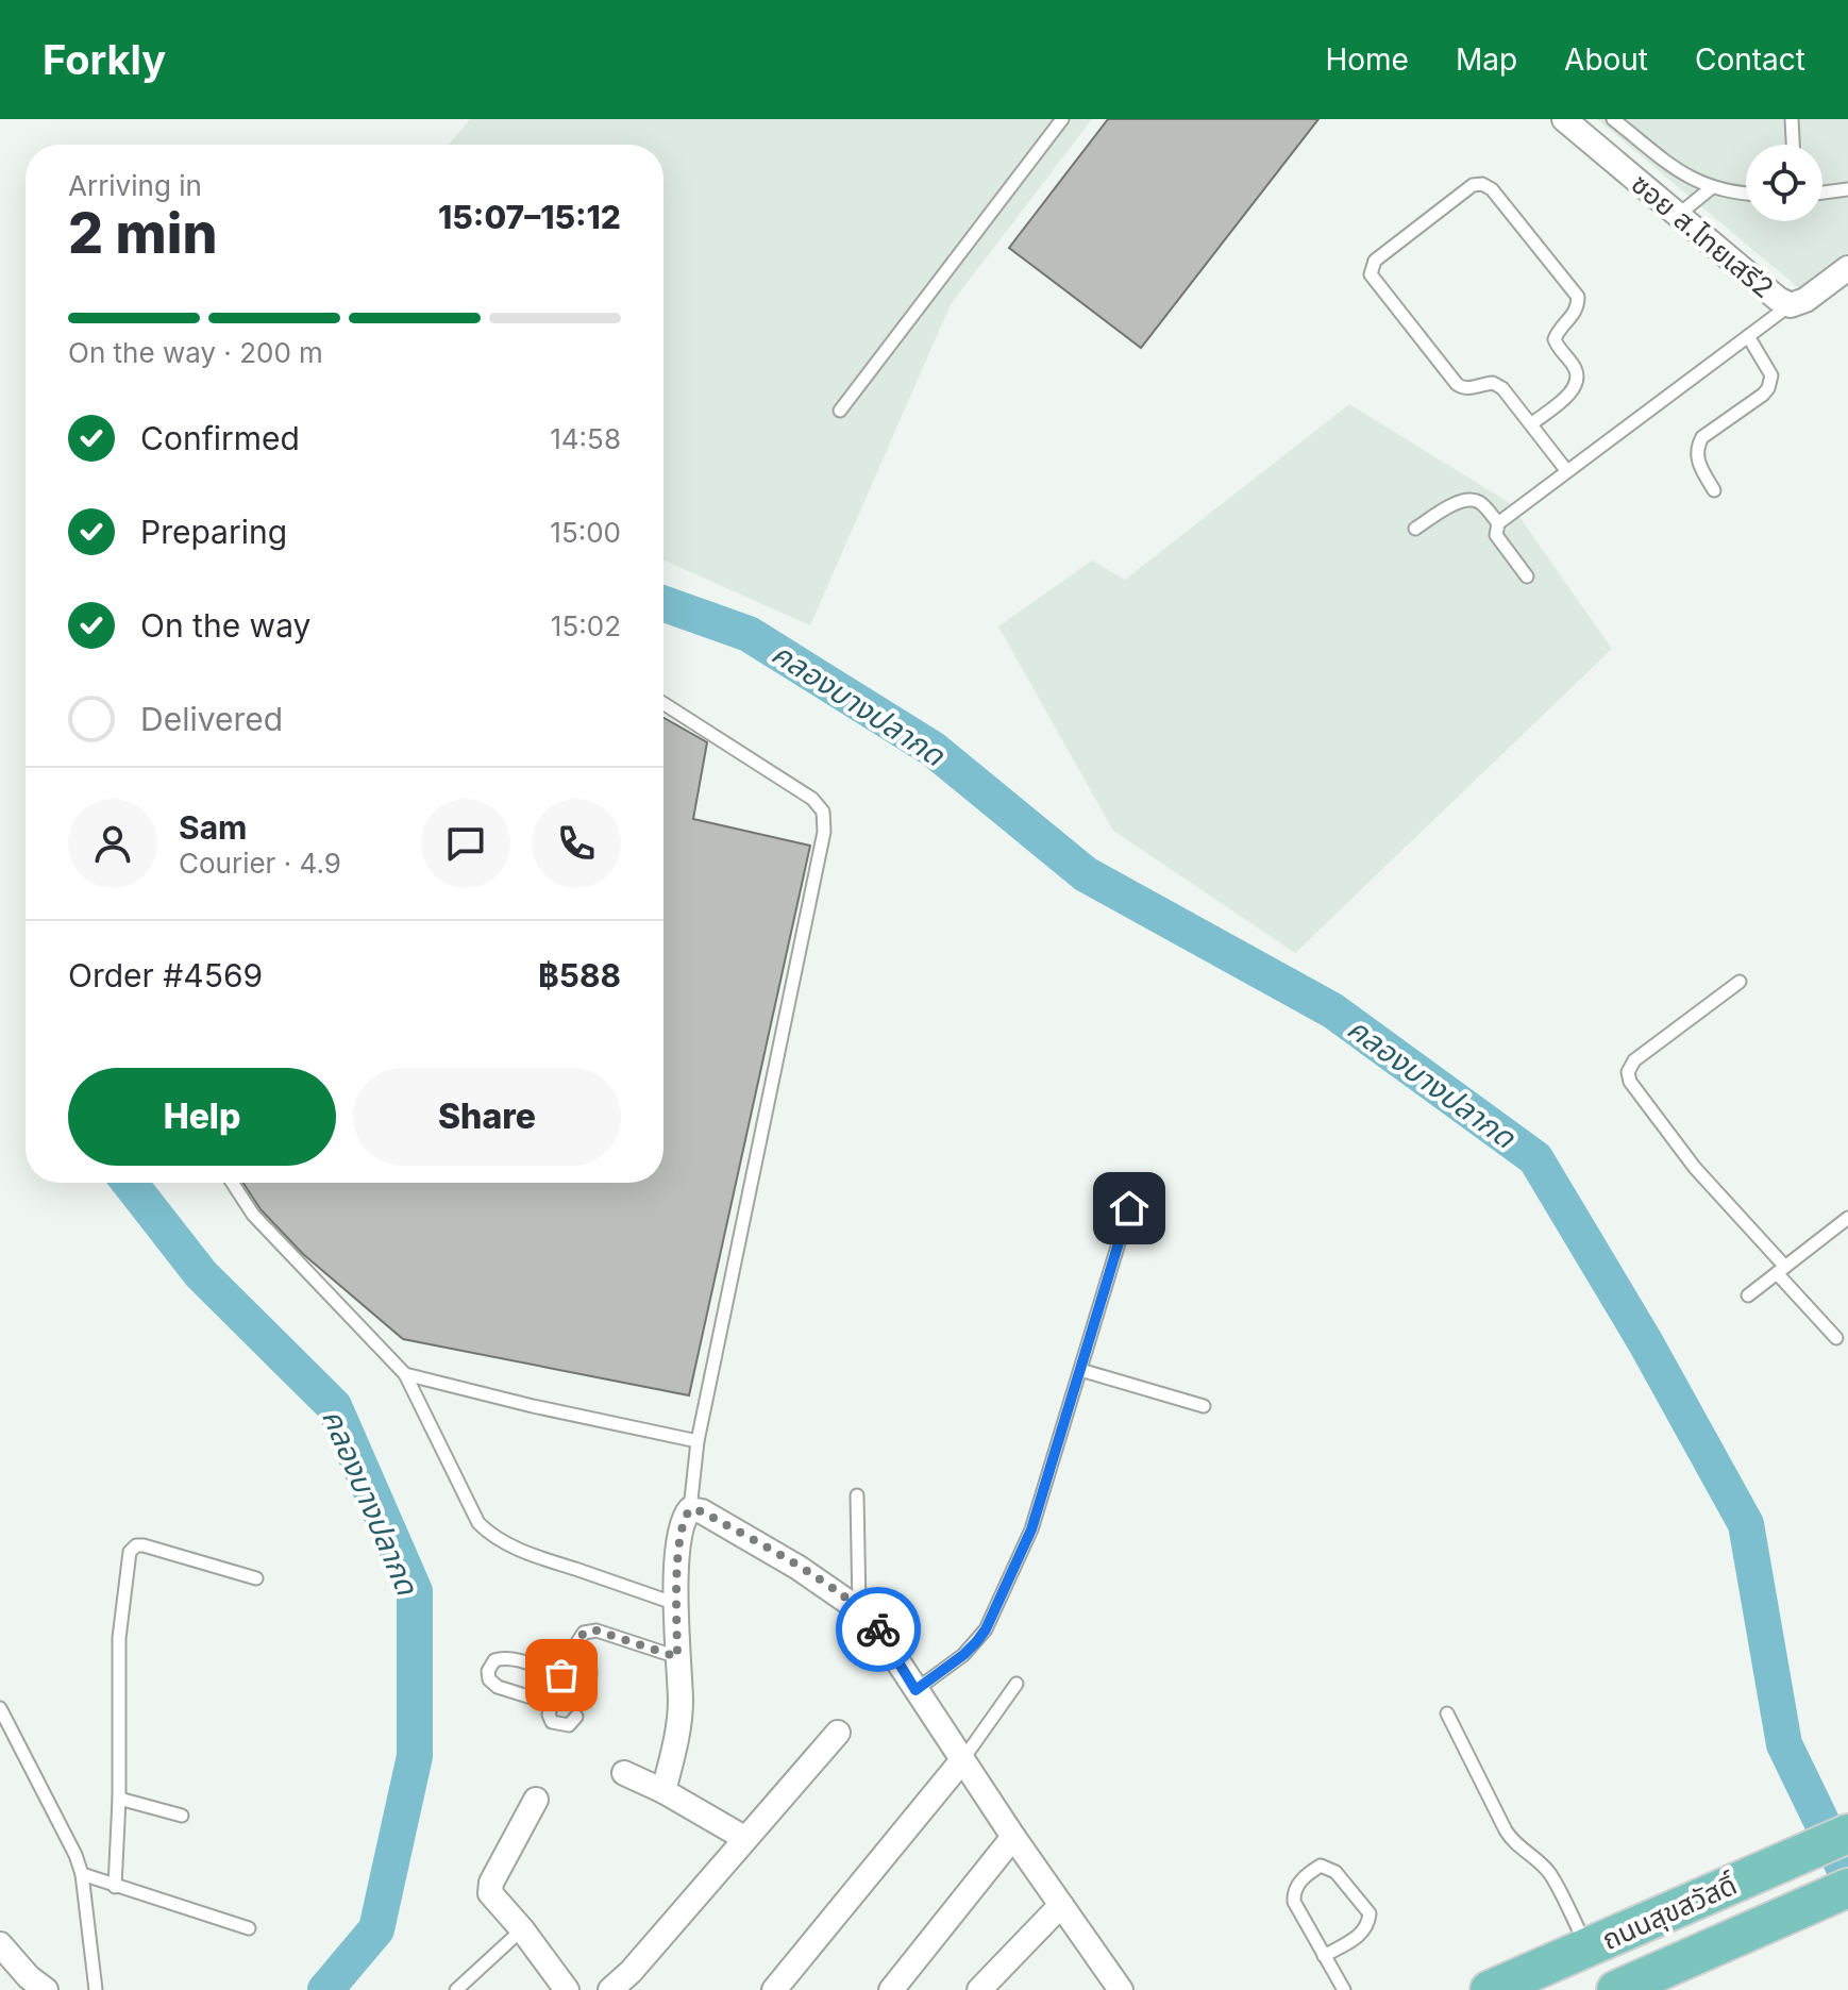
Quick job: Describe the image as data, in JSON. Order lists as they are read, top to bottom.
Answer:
{
  "streets": {
    "main road": ["ถนนสุขสวัสดิ์"],
    "street": ["ซอย ส.ไทยเสรี2"]
  },
  "water": ["คลองบางปลากด"],
  "page": {
    "header": "Forkly",
    "nav": [
      "Home",
      "Map",
      "About",
      "Contact"
    ],
    "heading": ["2 min", "Arriving in", "15:07–15:12"],
    "panel": [
      "Sam",
      "Courier · 4.9",
      "Order #4569",
      "฿588"
    ],
    "bar": "On the way · 200 m",
    "list": [
      ["Confirmed", "14:58"],
      ["Preparing", "15:00"],
      ["On the way", "15:02"],
      "Delivered"
    ],
    "buttons": ["Help", "Share"]
  }
}
